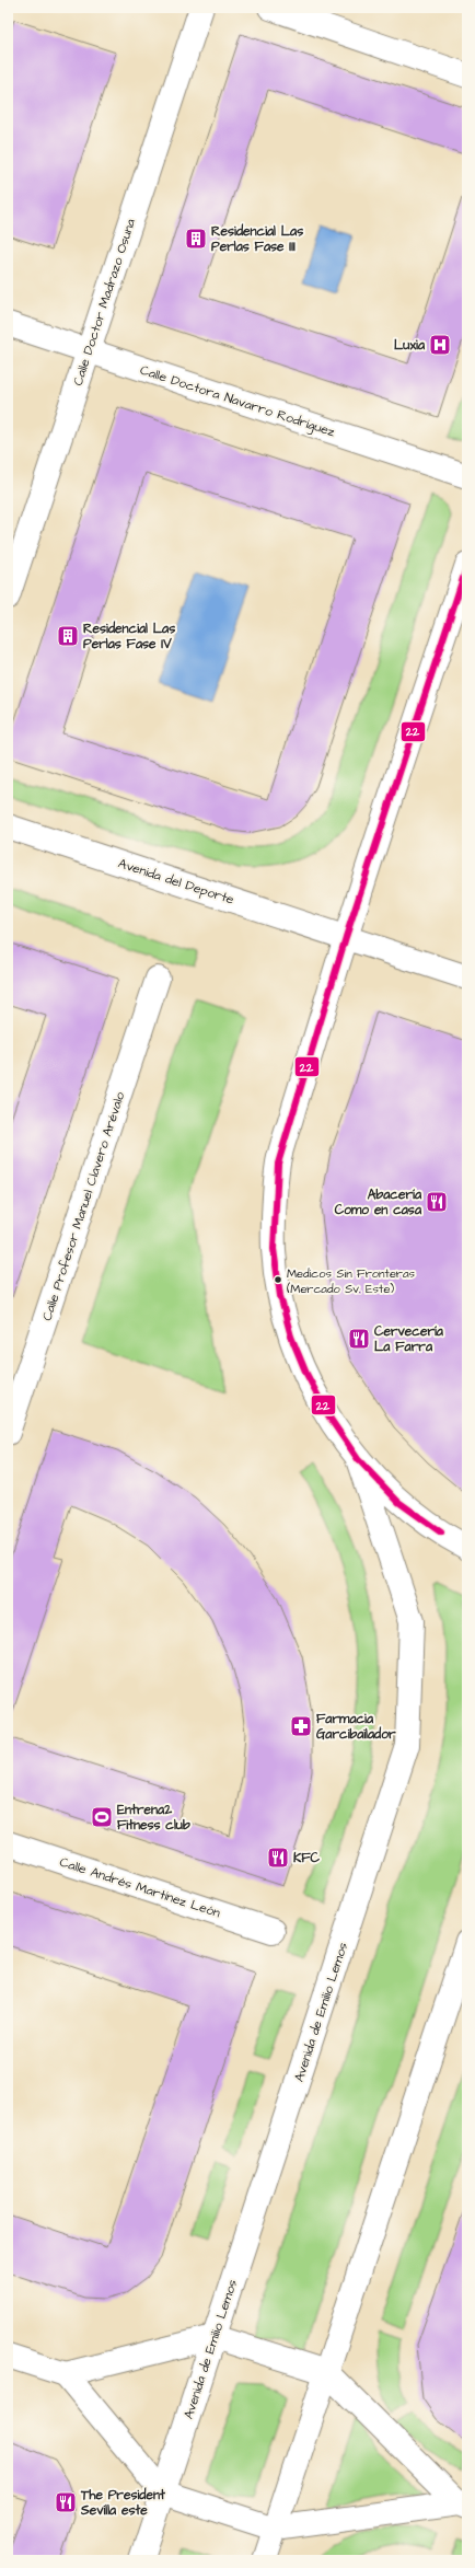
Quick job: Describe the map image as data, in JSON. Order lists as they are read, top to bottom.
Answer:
{
  "streets": {
    "street": [
      "Calle Doctor Madrazo Osuna",
      "Calle Doctora Navarro Rodríguez",
      "Avenida del Deporte",
      "Calle Profesor Manuel Clavero Arévalo",
      "Calle Andrés Martínez León",
      "Avenida de Emilio Lemos"
    ]
  },
  "crossings": [
    ["Calle Doctor Madrazo Osuna", "Calle Doctora Navarro Rodríguez"]
  ],
  "places": {
    "building": ["Residencial Las Perlas Fase III", "Residencial Las Perlas Fase IV"],
    "hospital": ["Luxia"],
    "restaurant": [
      "Abacería Como en casa",
      "Cervecería La Farra",
      "KFC",
      "The President Sevilla este"
    ],
    "other": ["Medicos Sin Fronteras (Mercado Sv. Este)"],
    "pharmacy": ["Farmacia Garcibailador"],
    "sports": ["Entrena2 Fitness club"]
  },
  "lines": ["transit line 22"]
}
